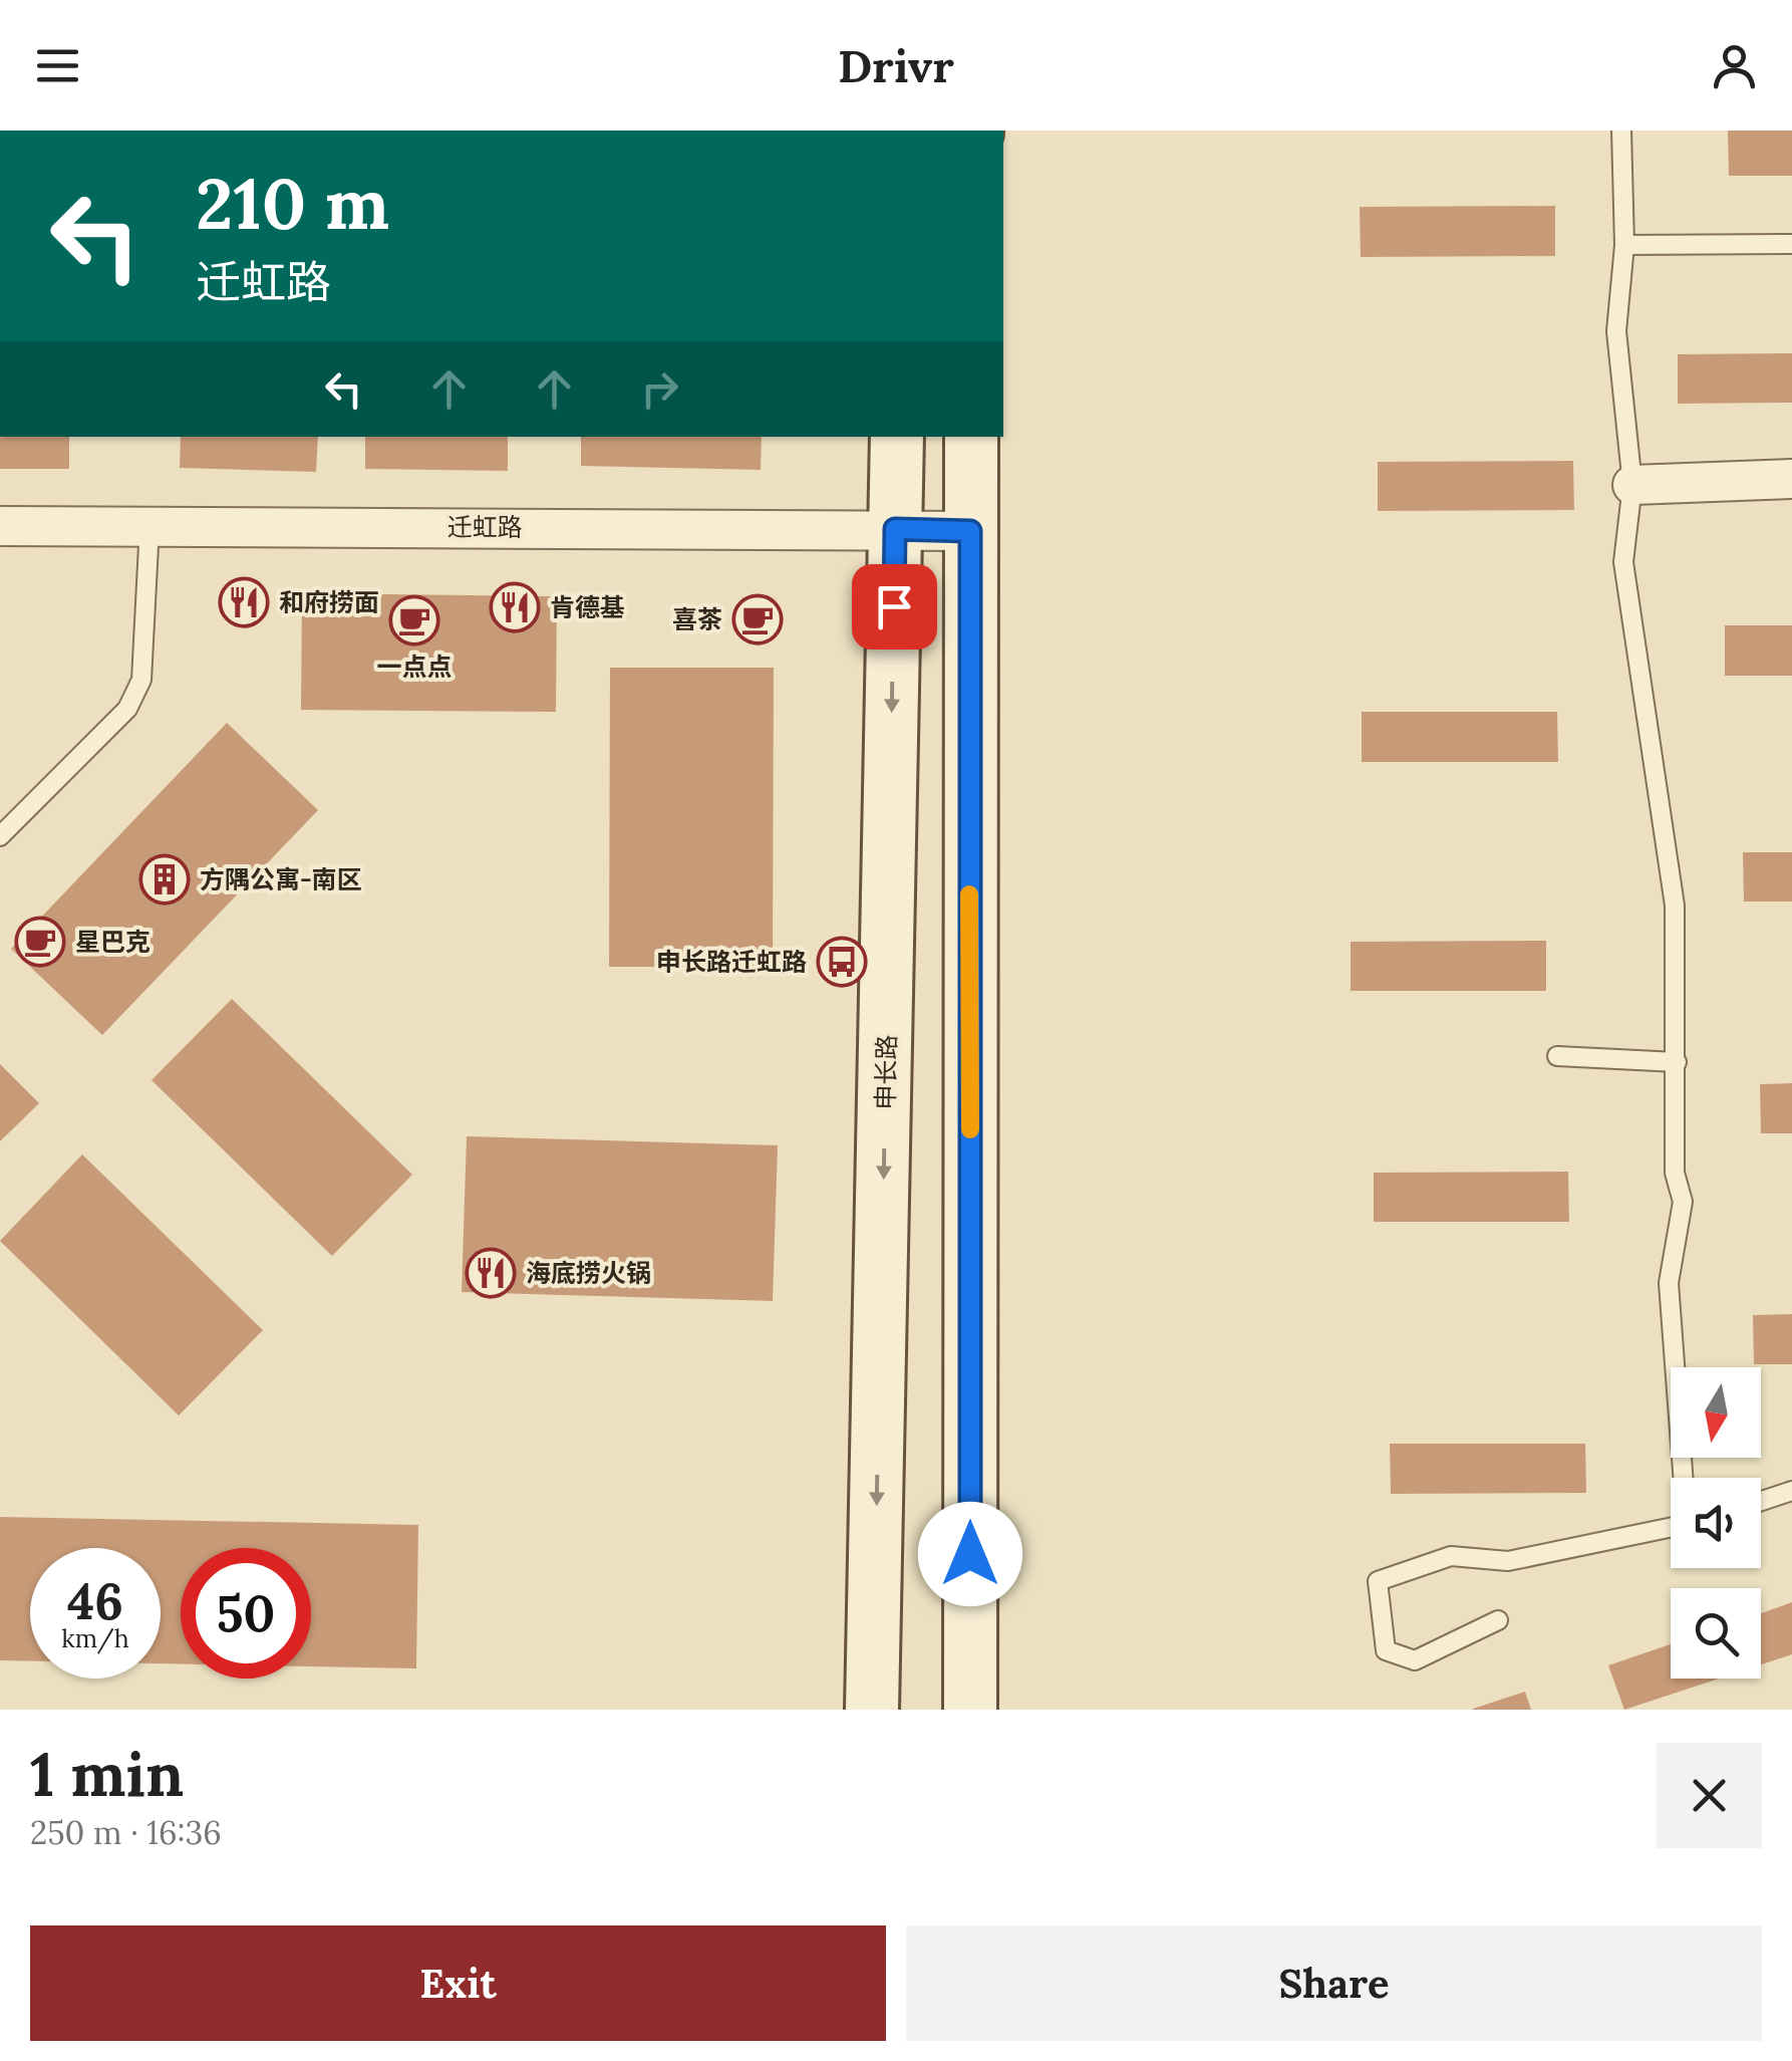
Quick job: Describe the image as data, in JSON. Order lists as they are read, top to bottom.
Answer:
{
  "streets": {
    "main road": ["申长路"],
    "street": ["迁虹路"]
  },
  "crossings": [
    ["迁虹路", "申长路"]
  ],
  "places": {
    "restaurant": ["和府捞面", "肯德基", "海底捞火锅"],
    "cafe": ["喜茶", "一点点", "星巴克"],
    "building": ["方隅公寓-南区"],
    "bus stop": ["申长路迁虹路"]
  },
  "north": "bottom",
  "page": {
    "header": "Drivr",
    "turn": ["210 m", "迁虹路"],
    "speed": "46 km/h",
    "limit": "50",
    "heading": ["1 min", "250 m · 16:36"],
    "buttons": ["Exit", "Share"]
  }
}
